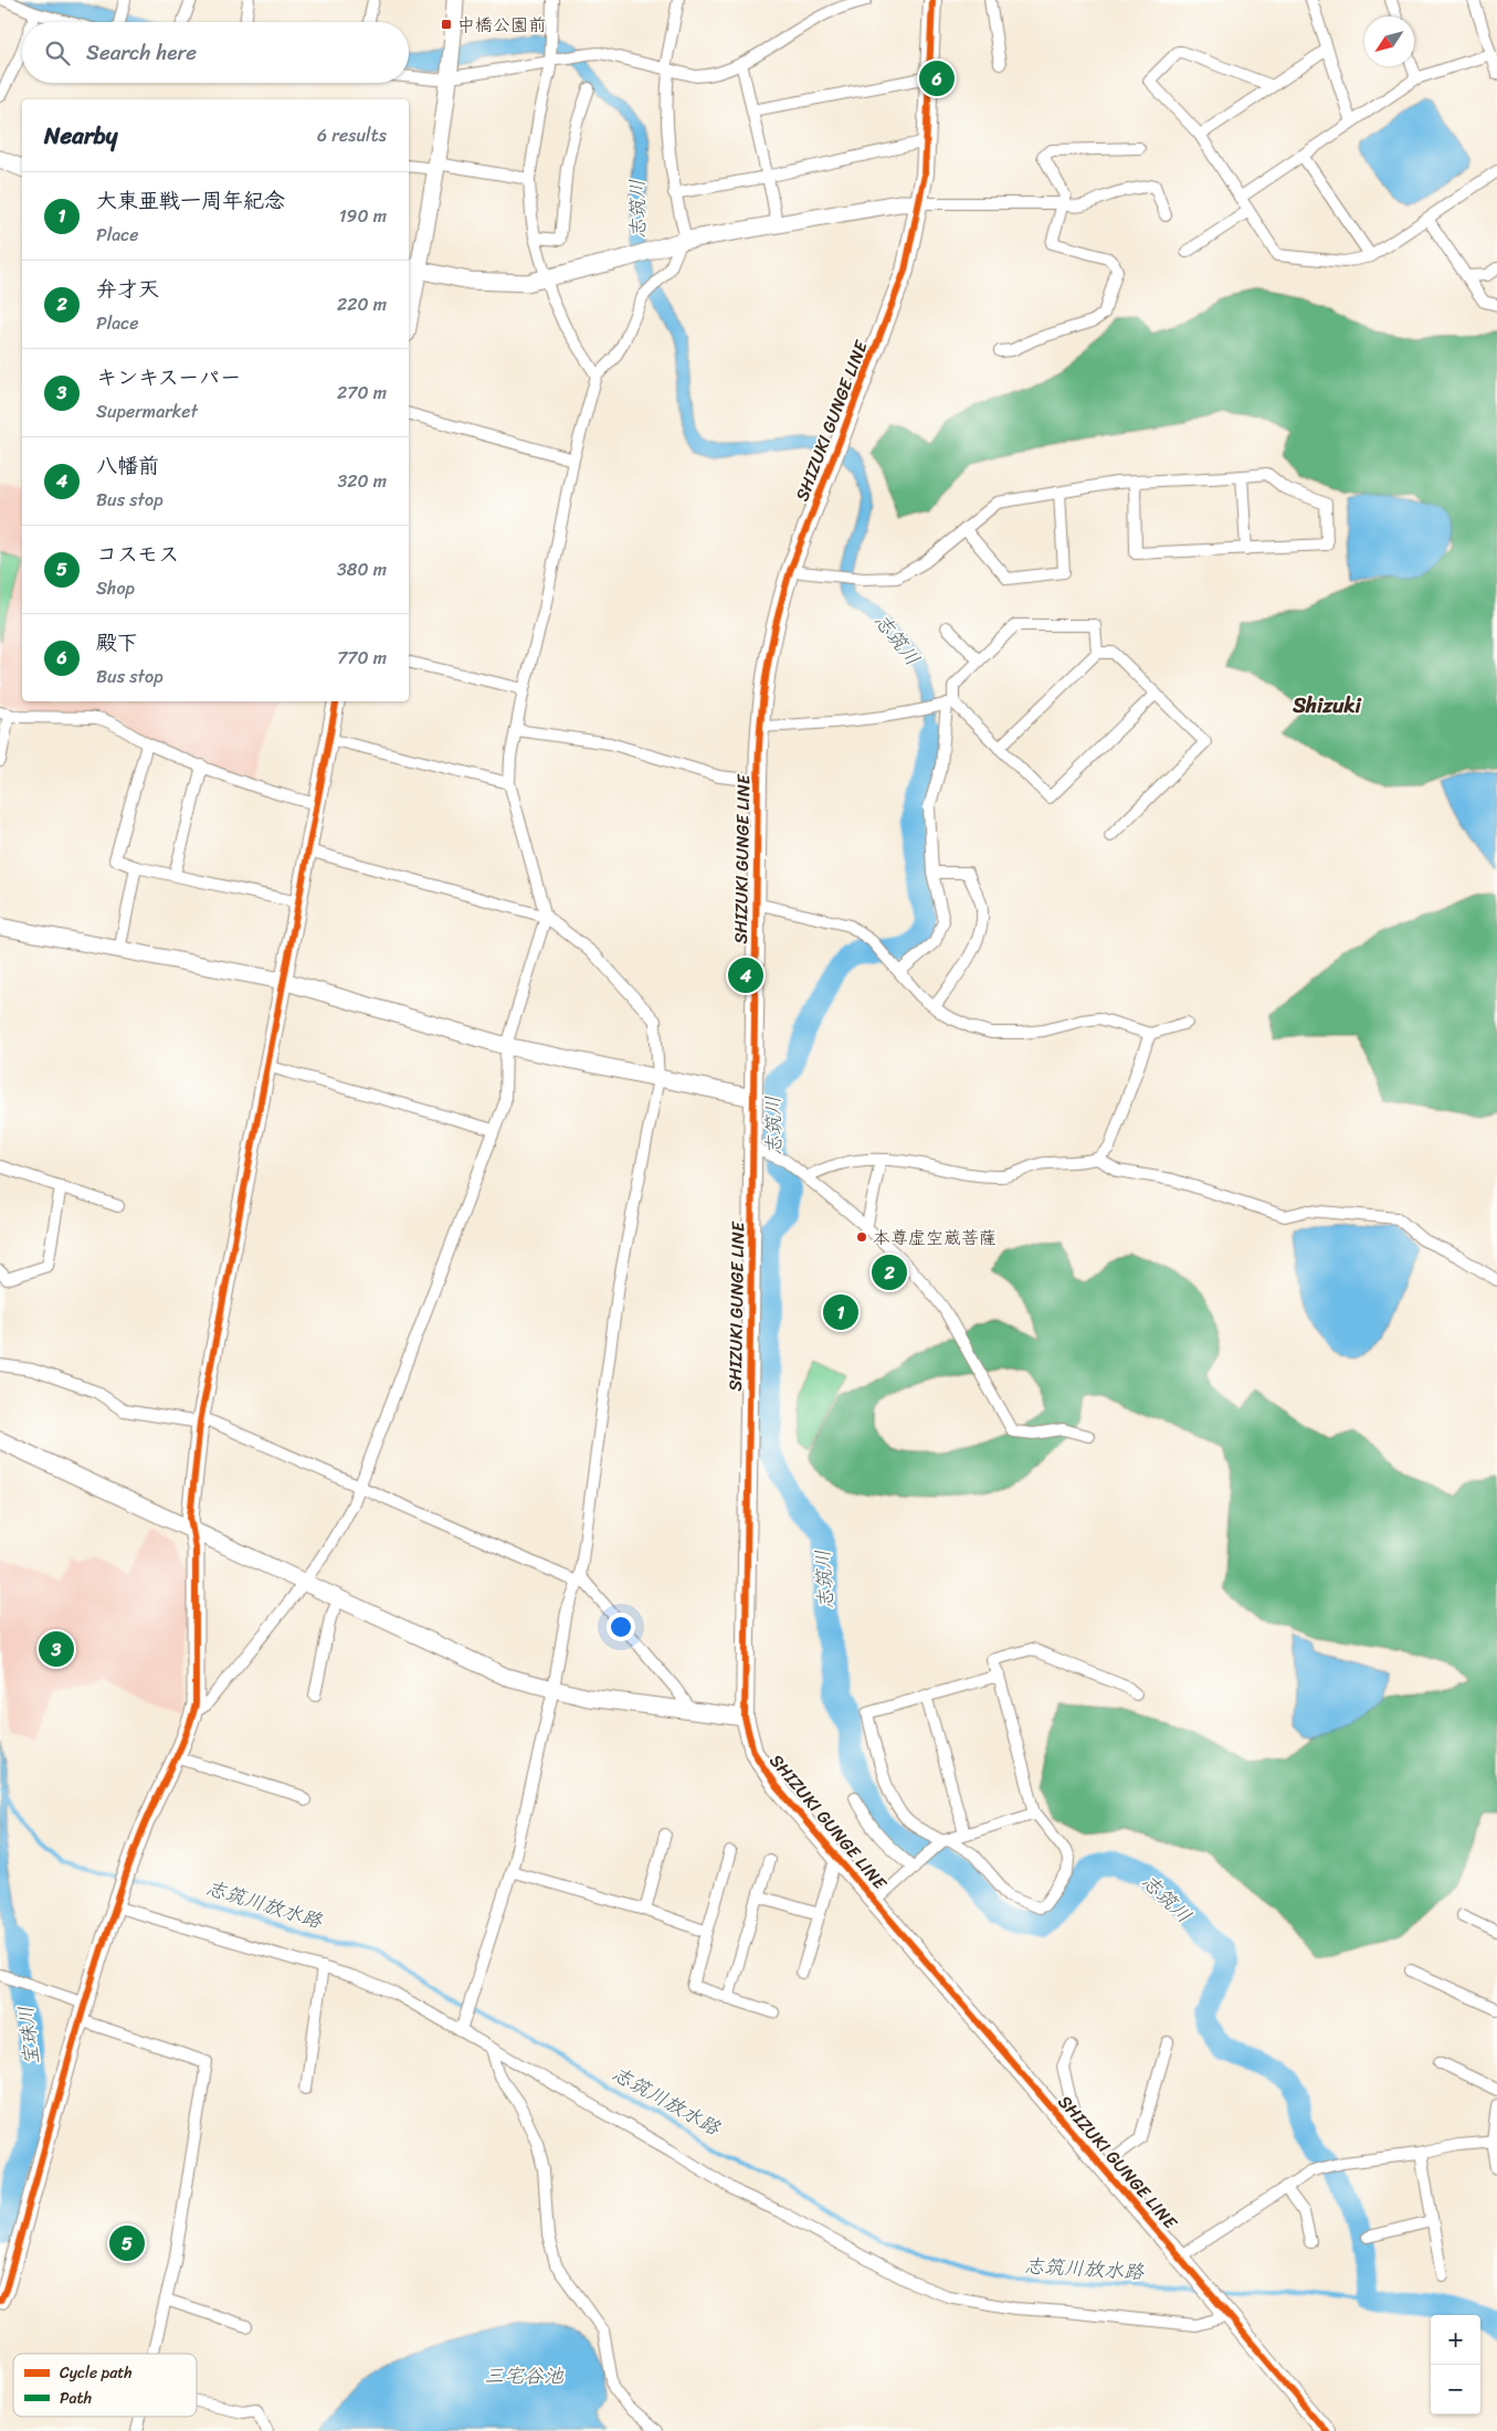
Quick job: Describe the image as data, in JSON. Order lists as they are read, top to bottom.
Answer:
{
  "streets": {
    "main road": ["SHIZUKI GUNGE LINE"]
  },
  "districts": ["Shizuki"],
  "water": [
    "志筑川",
    "志筑川放水路",
    "宝珠川",
    "三宅谷池"
  ],
  "places": {
    "transit": ["中橋公園前"],
    "other": ["本尊虚空蔵菩薩"]
  },
  "legend": ["Cycle path", "Path"],
  "north": "bottom left",
  "page": {
    "search": "Search here",
    "pins": [
      "6",
      "4",
      "2",
      "1",
      "3",
      "5"
    ],
    "heading": ["Nearby", "6 results"],
    "list": [
      {
        "mark": "1",
        "name": "大東亜戦一周年紀念",
        "note": "Place",
        "value": "190 m"
      },
      {
        "mark": "2",
        "name": "弁才天",
        "note": "Place",
        "value": "220 m"
      },
      {
        "mark": "3",
        "name": "キンキスーパー",
        "note": "Supermarket",
        "value": "270 m"
      },
      {
        "mark": "4",
        "name": "八幡前",
        "note": "Bus stop",
        "value": "320 m"
      },
      {
        "mark": "5",
        "name": "コスモス",
        "note": "Shop",
        "value": "380 m"
      },
      {
        "mark": "6",
        "name": "殿下",
        "note": "Bus stop",
        "value": "770 m"
      }
    ],
    "map_buttons": ["+", "−"]
  }
}
